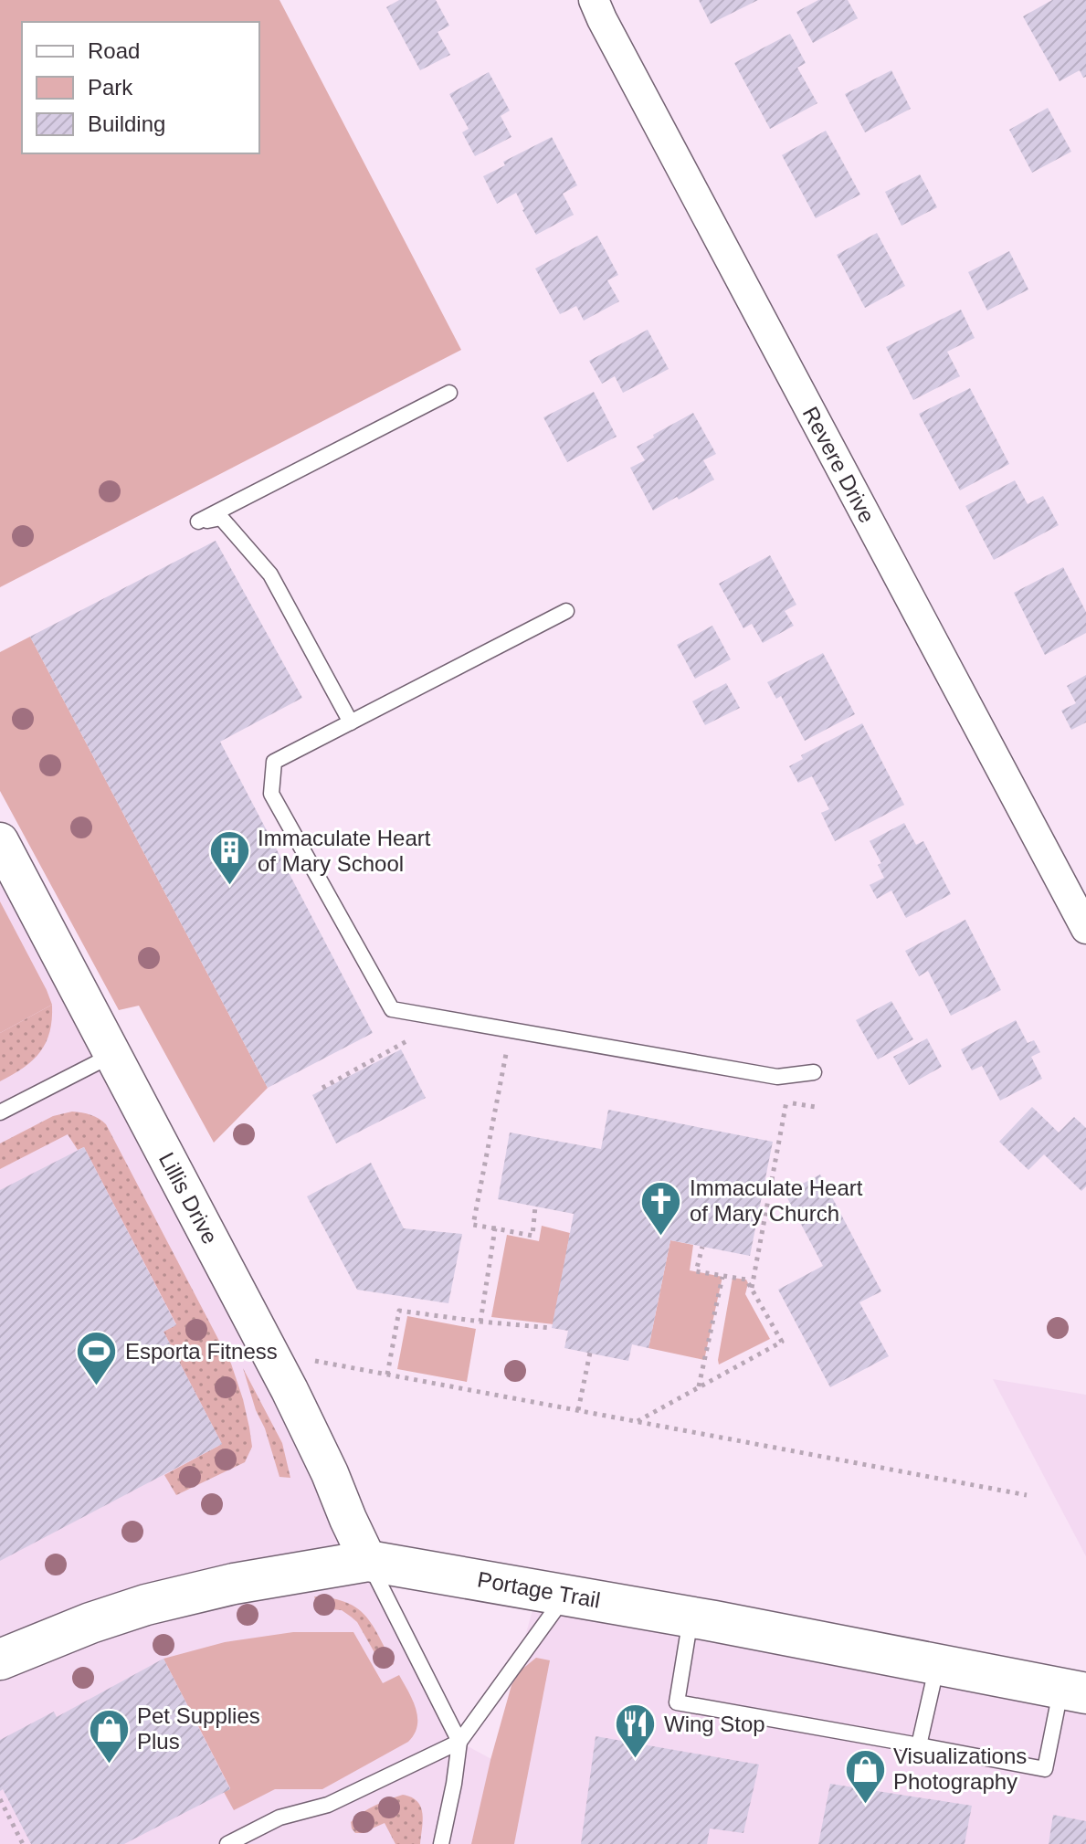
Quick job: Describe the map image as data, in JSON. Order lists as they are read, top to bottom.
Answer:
{
  "streets": {
    "main road": ["Portage Trail"],
    "street": ["Revere Drive", "Lillis Drive"]
  },
  "crossings": [
    ["Lillis Drive", "Portage Trail"]
  ],
  "places": {
    "building": ["Immaculate Heart of Mary School"],
    "church": ["Immaculate Heart of Mary Church"],
    "sports": ["Esporta Fitness"],
    "restaurant": ["Wing Stop"],
    "shop": ["Pet Supplies Plus", "Visualizations Photography"]
  },
  "legend": ["Road", "Park", "Building"]
}
